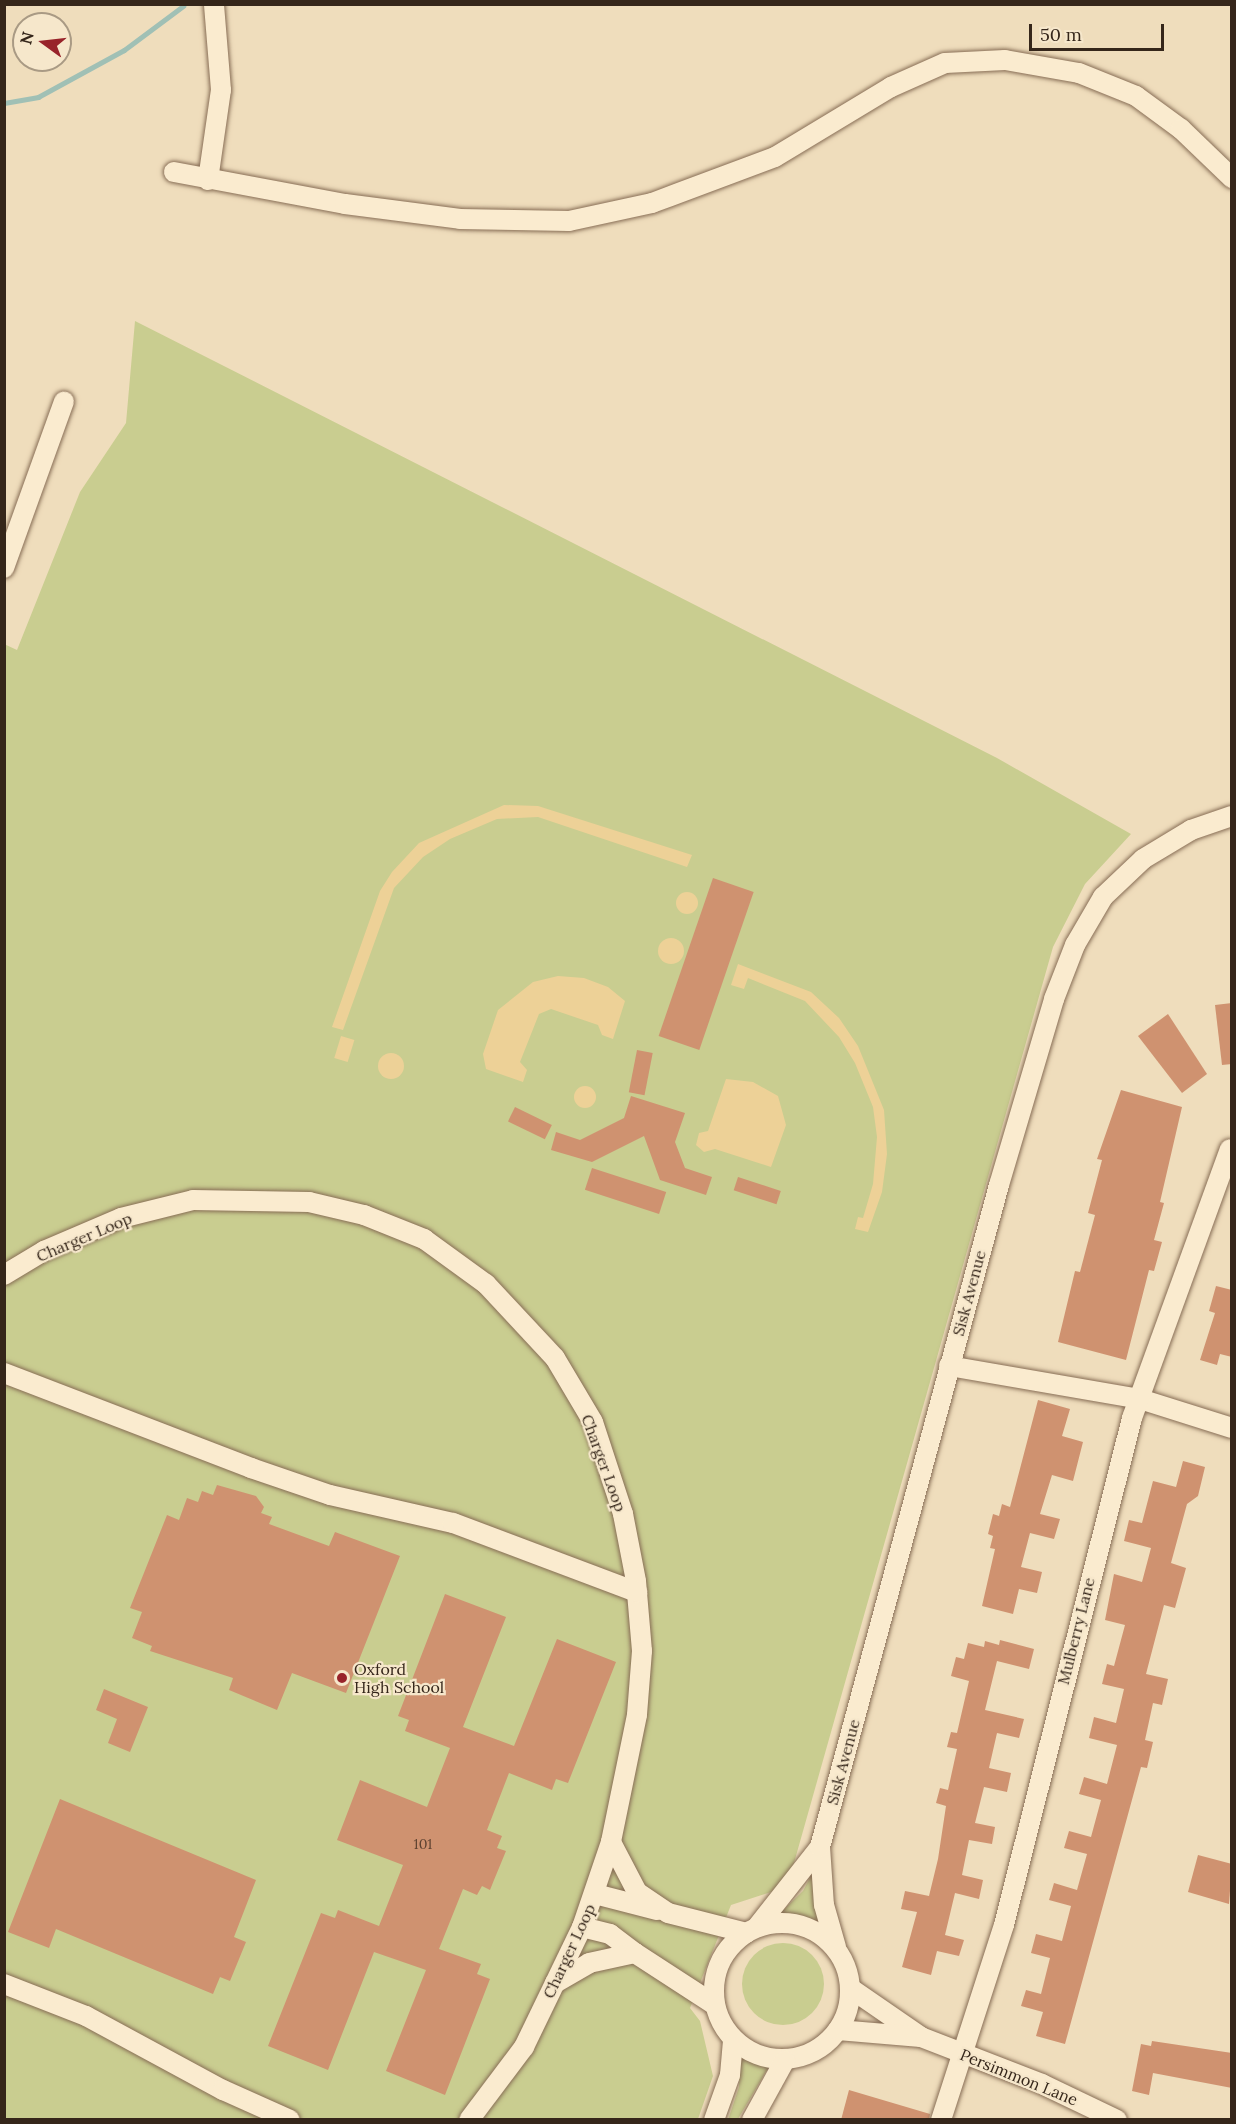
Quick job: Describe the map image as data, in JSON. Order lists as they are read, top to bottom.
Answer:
{
  "streets": {
    "street": [
      "Charger Loop",
      "Sisk Avenue",
      "Mulberry Lane",
      "Persimmon Lane"
    ]
  },
  "crossings": [
    ["Sisk Avenue", "Persimmon Lane"],
    ["Mulberry Lane", "Persimmon Lane"]
  ],
  "places": ["Oxford High School"],
  "house_numbers": ["101"],
  "scale_bar": "50 m",
  "north": "left"
}
